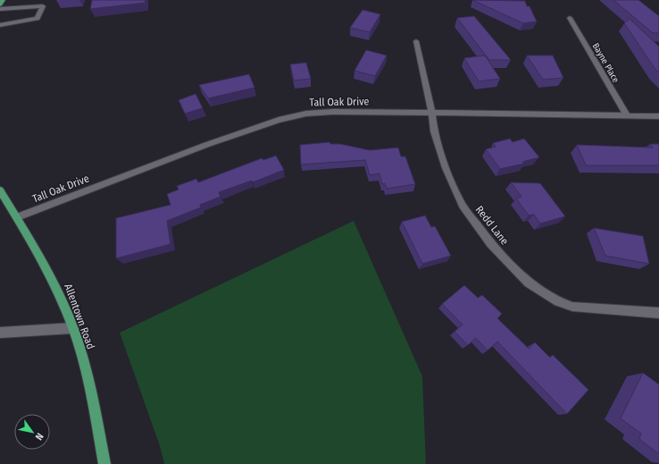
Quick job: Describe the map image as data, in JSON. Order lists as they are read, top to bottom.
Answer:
{
  "streets": {
    "main road": ["Allentown Road"],
    "street": ["Bayne Place", "Tall Oak Drive", "Redd Lane"]
  },
  "crossings": [
    ["Bayne Place", "Tall Oak Drive"],
    ["Tall Oak Drive", "Redd Lane"],
    ["Tall Oak Drive", "Allentown Road"]
  ],
  "north": "bottom right"
}
